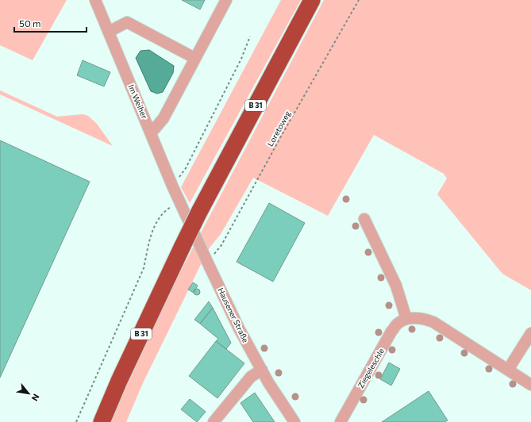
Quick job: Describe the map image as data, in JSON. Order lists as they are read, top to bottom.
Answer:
{
  "streets": {
    "highway": ["B 31"],
    "street": ["Im Weiher", "Hausener Straße", "Ziegeleschle"],
    "path": ["Loretoweg"]
  },
  "crossings": [
    ["Im Weiher", "Hausener Straße"],
    ["Loretoweg", "Hausener Straße"]
  ],
  "scale_bar": "50 m",
  "north": "bottom right"
}
